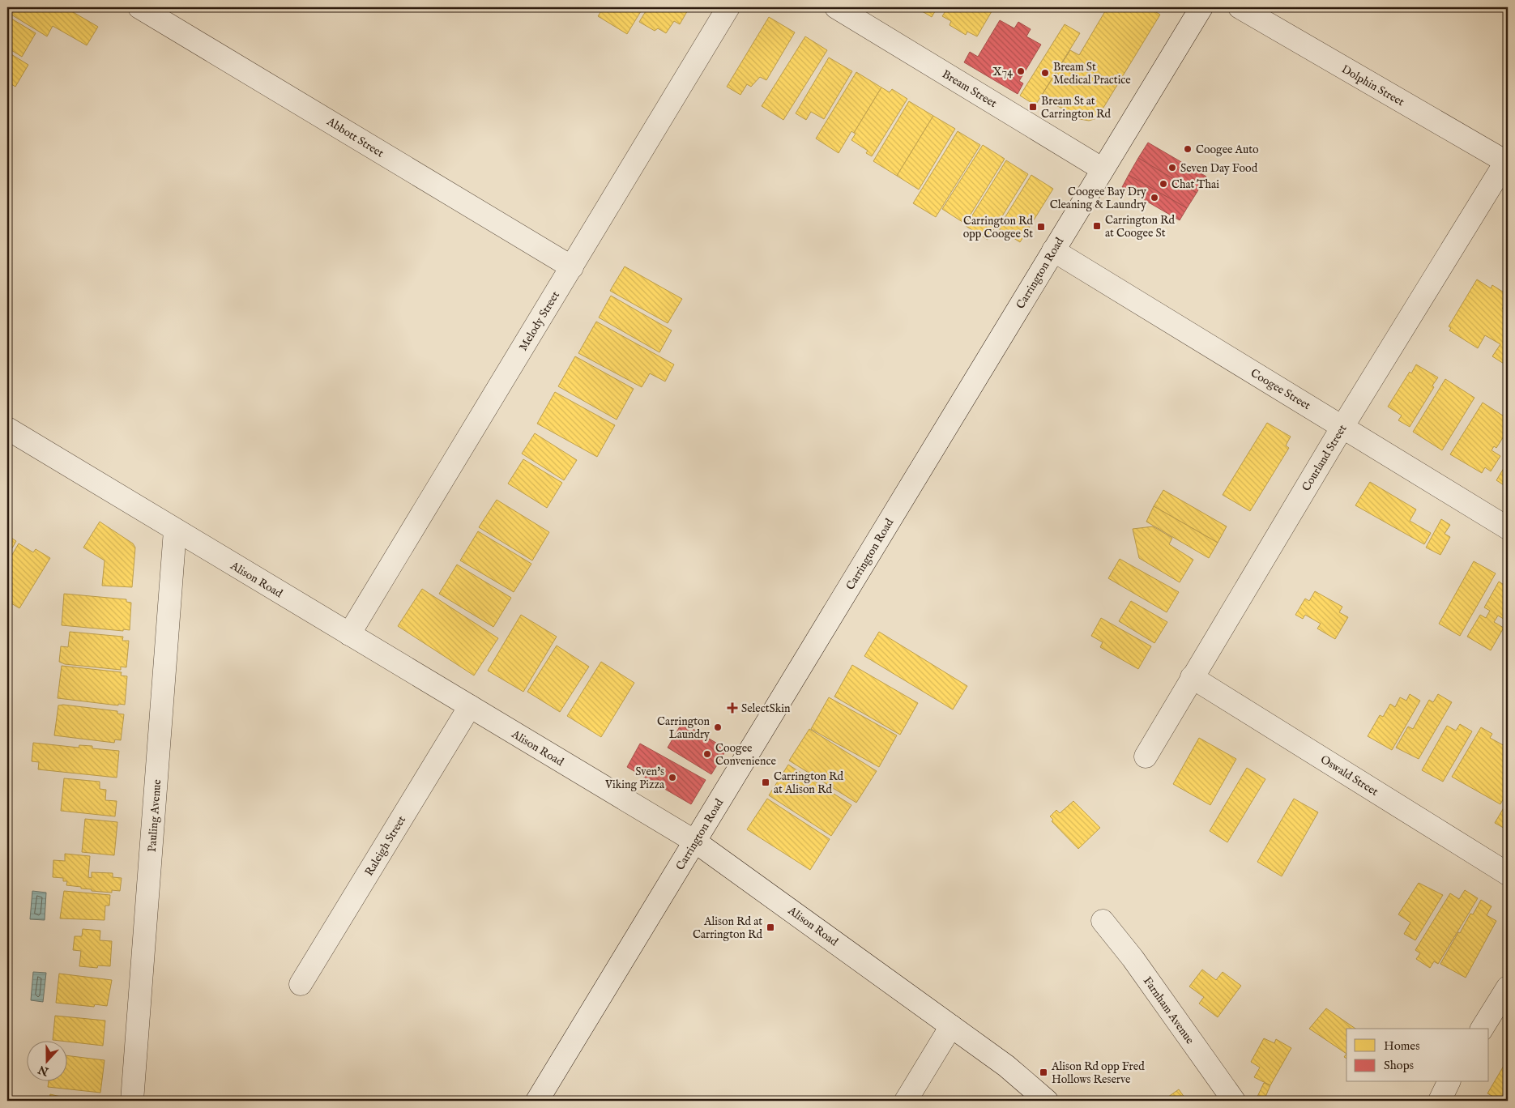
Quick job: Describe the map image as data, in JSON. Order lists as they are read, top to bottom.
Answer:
{
  "streets": {
    "street": [
      "Dolphin Street",
      "Bream Street",
      "Abbott Street",
      "Carrington Road",
      "Melody Street",
      "Coogee Street",
      "Courland Street",
      "Alison Road",
      "Oswald Street",
      "Pauling Avenue",
      "Raleigh Street",
      "Farnham Avenue"
    ]
  },
  "crossings": [
    ["Dolphin Street", "Courland Street"],
    ["Bream Street", "Carrington Road"],
    ["Abbott Street", "Melody Street"],
    ["Carrington Road", "Coogee Street"],
    ["Carrington Road", "Alison Road"],
    ["Melody Street", "Alison Road"],
    ["Coogee Street", "Courland Street"],
    ["Courland Street", "Oswald Street"],
    ["Alison Road", "Pauling Avenue"],
    ["Alison Road", "Raleigh Street"]
  ],
  "places": {
    "other": [
      "X74",
      "Bream St Medical Practice",
      "Coogee Auto",
      "Seven Day Food",
      "Chat Thai",
      "Coogee Bay Dry Cleaning & Laundry",
      "Carrington Laundry",
      "Coogee Convenience",
      "Sven's Viking Pizza"
    ],
    "transit": [
      "Bream St at Carrington Rd",
      "Carrington Rd at Coogee St",
      "Carrington Rd opp Coogee St",
      "Carrington Rd at Alison Rd",
      "Alison Rd at Carrington Rd",
      "Alison Rd opp Fred Hollows Reserve"
    ],
    "health": ["SelectSkin"]
  },
  "legend": ["Homes", "Shops"],
  "north": "bottom"
}
